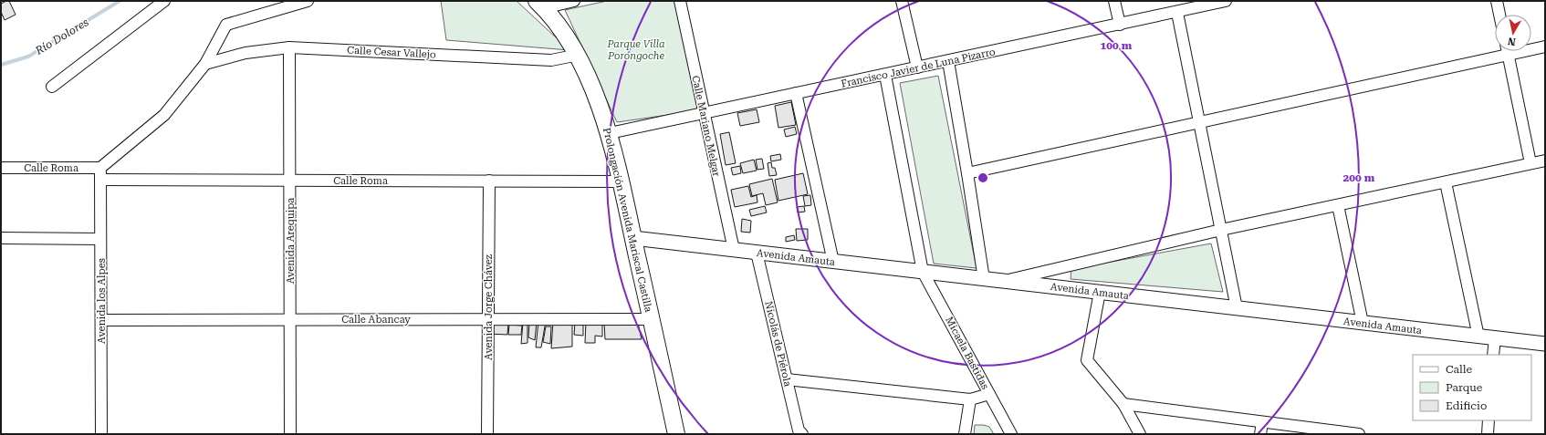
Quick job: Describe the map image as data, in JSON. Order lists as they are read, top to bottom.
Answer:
{
  "streets": {
    "main road": ["Prolongación Avenida Mariscal Castilla"],
    "street": [
      "Calle Cesar Vallejo",
      "Francisco Javier de Luna Pizarro",
      "Calle Mariano Melgar",
      "Calle Roma",
      "Avenida Arequipa",
      "Avenida Amauta",
      "Avenida los Alpes",
      "Avenida Jorge Chávez",
      "Calle Abancay",
      "Nicolás de Piérola",
      "Micaela Bastidas"
    ]
  },
  "crossings": [
    ["Calle Cesar Vallejo", "Prolongación Avenida Mariscal Castilla"],
    ["Calle Cesar Vallejo", "Avenida Arequipa"],
    ["Francisco Javier de Luna Pizarro", "Calle Mariano Melgar"],
    ["Francisco Javier de Luna Pizarro", "Prolongación Avenida Mariscal Castilla"],
    ["Francisco Javier de Luna Pizarro", "Micaela Bastidas"],
    ["Calle Mariano Melgar", "Avenida Amauta"],
    ["Calle Roma", "Prolongación Avenida Mariscal Castilla"],
    ["Calle Roma", "Avenida Arequipa"],
    ["Calle Roma", "Avenida los Alpes"],
    ["Calle Roma", "Avenida Jorge Chávez"],
    ["Prolongación Avenida Mariscal Castilla", "Avenida Amauta"],
    ["Prolongación Avenida Mariscal Castilla", "Calle Abancay"],
    ["Avenida Arequipa", "Calle Abancay"],
    ["Avenida Amauta", "Nicolás de Piérola"],
    ["Avenida Amauta", "Micaela Bastidas"],
    ["Avenida los Alpes", "Calle Abancay"],
    ["Avenida Jorge Chávez", "Calle Abancay"]
  ],
  "water": ["Río Dolores"],
  "parks": ["Parque Villa Porongoche"],
  "legend": ["Calle", "Parque", "Edificio"],
  "north": "bottom",
  "rings": ["100 m", "200 m"]
}
